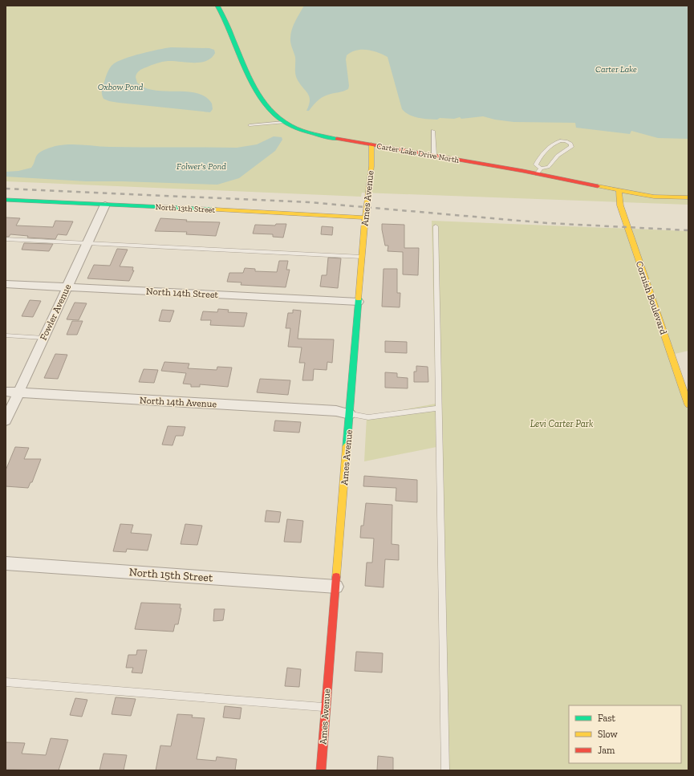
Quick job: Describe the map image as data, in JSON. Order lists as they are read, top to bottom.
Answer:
{
  "streets": {
    "street": [
      "Carter Lake Drive North",
      "Ames Avenue",
      "North 13th Street",
      "North 14th Street",
      "Cornish Boulevard",
      "Fowler Avenue",
      "North 14th Avenue",
      "North 15th Street"
    ]
  },
  "crossings": [
    ["Carter Lake Drive North", "Ames Avenue"],
    ["Carter Lake Drive North", "Cornish Boulevard"],
    ["Ames Avenue", "North 13th Street"],
    ["Ames Avenue", "North 14th Street"],
    ["Ames Avenue", "North 14th Avenue"],
    ["Ames Avenue", "North 15th Street"],
    ["North 13th Street", "Fowler Avenue"],
    ["North 14th Street", "Fowler Avenue"],
    ["Fowler Avenue", "North 14th Avenue"]
  ],
  "water": ["Carter Lake", "Oxbow Pond", "Folwer's Pond"],
  "parks": ["Levi Carter Park"],
  "legend": ["Fast", "Slow", "Jam"]
}
